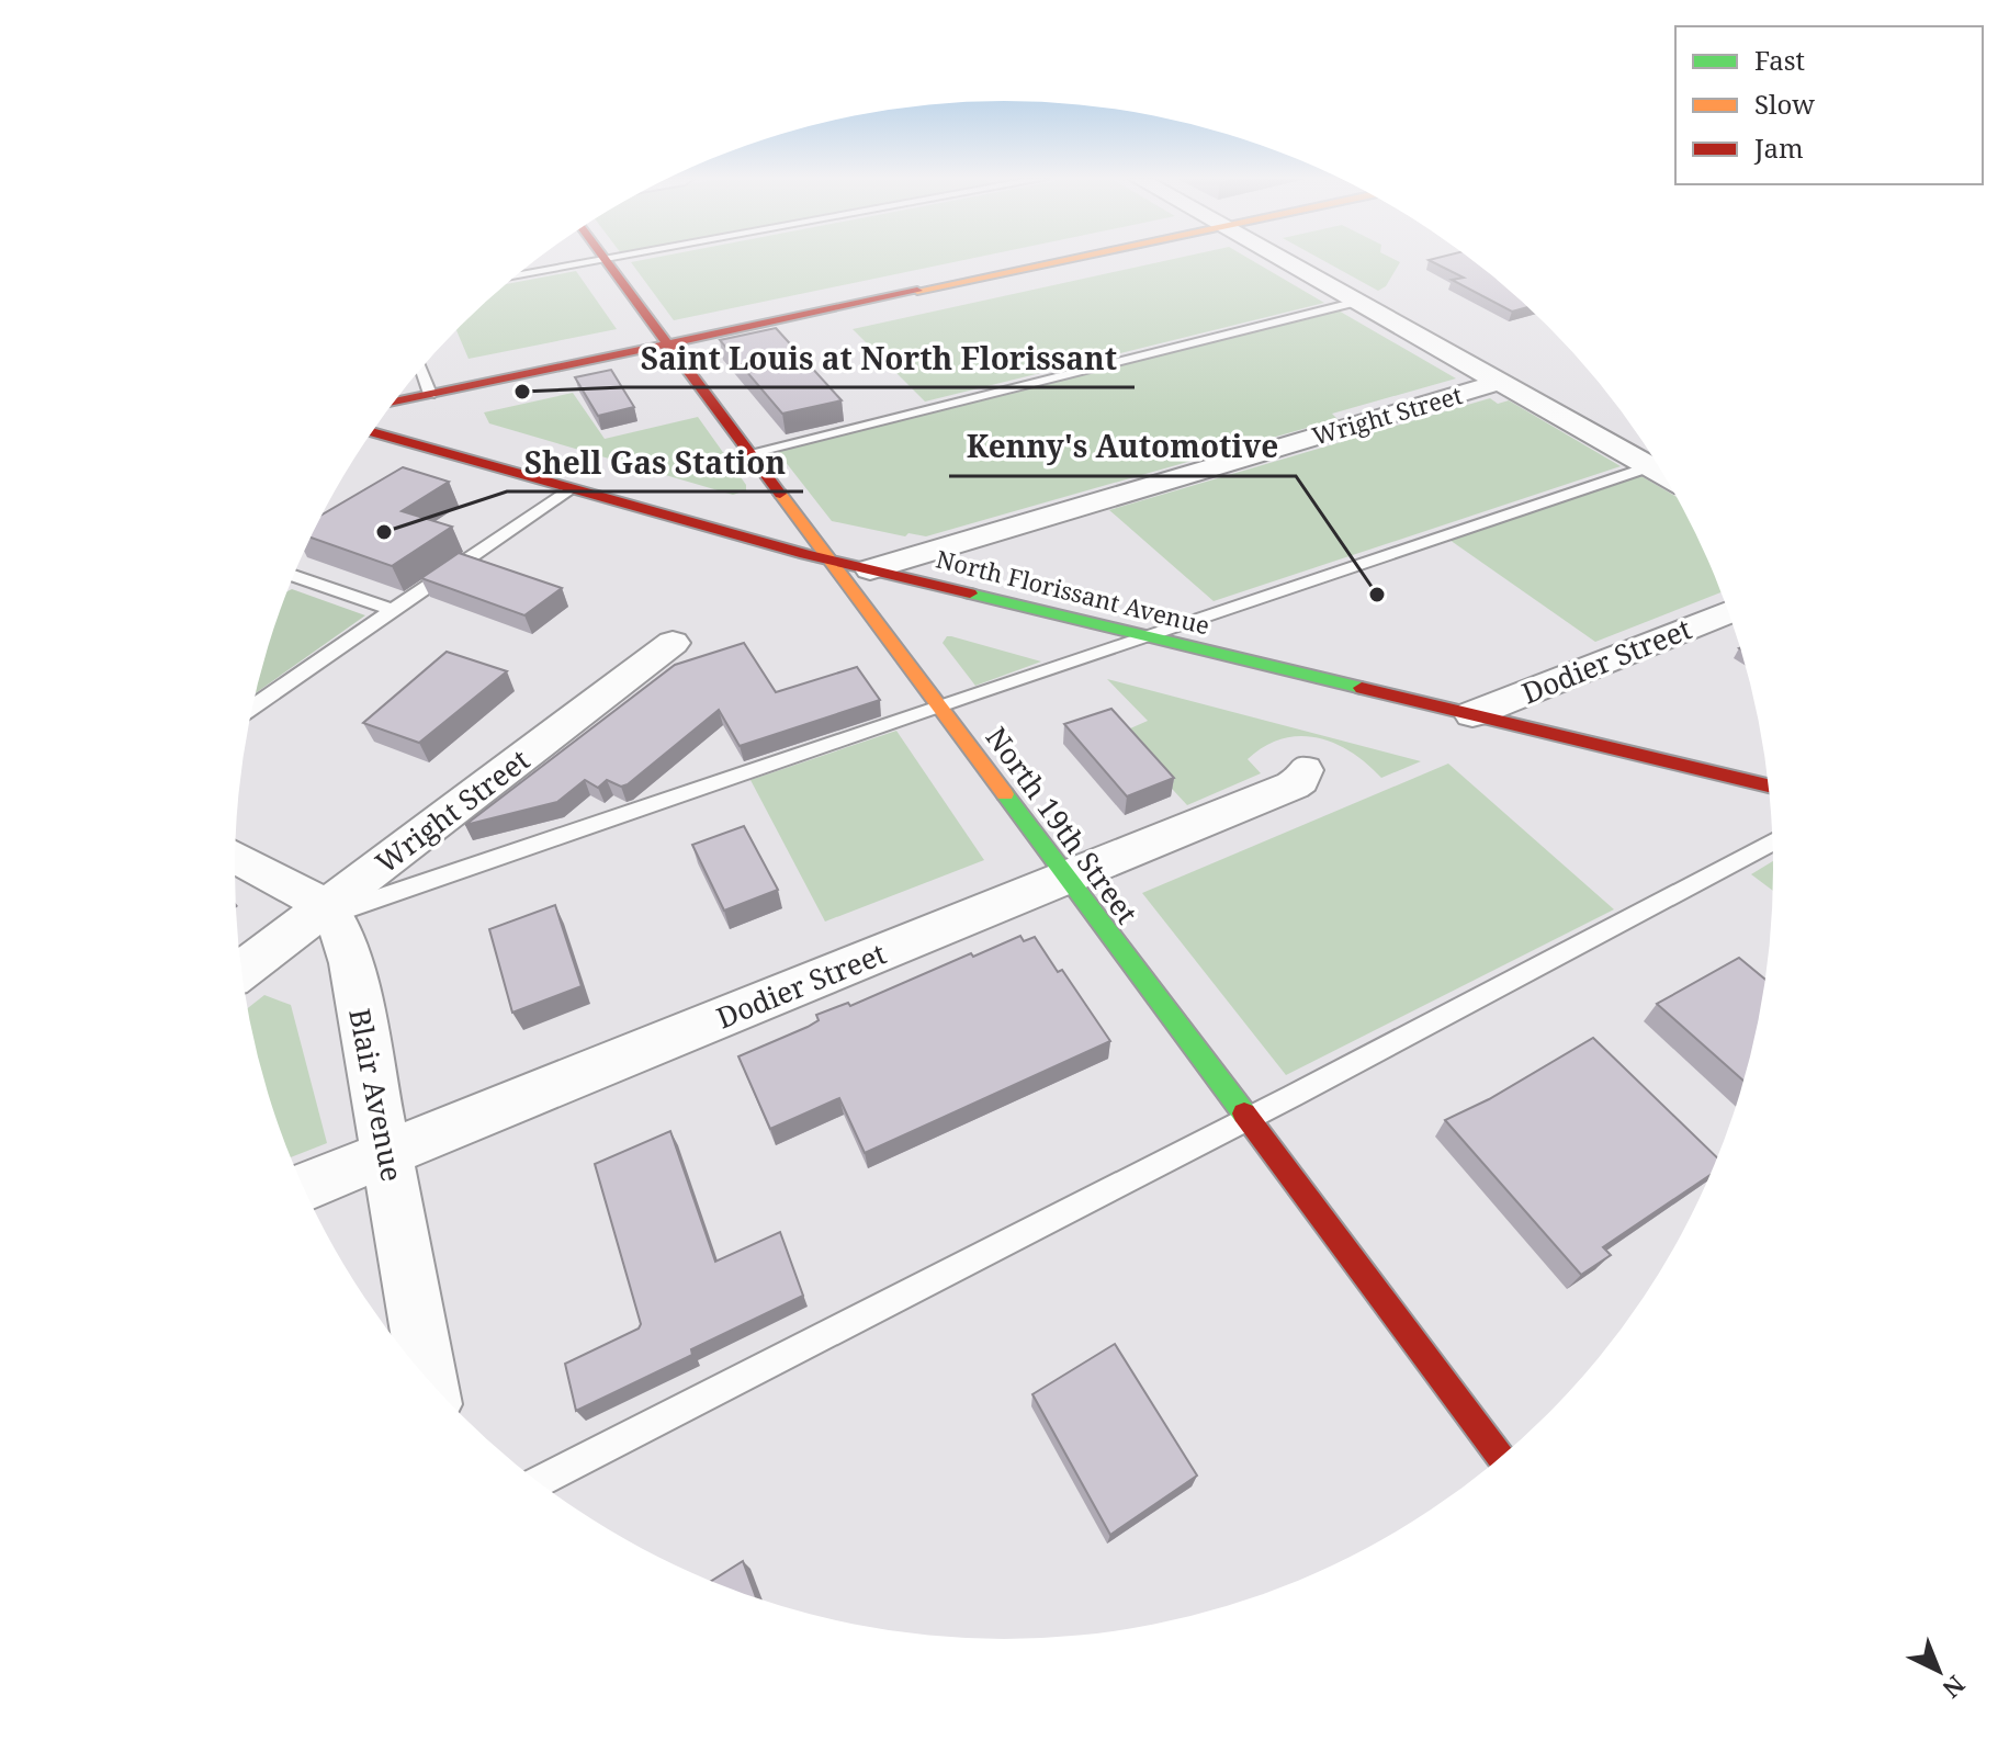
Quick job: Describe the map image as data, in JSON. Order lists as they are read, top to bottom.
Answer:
{
  "streets": {
    "street": [
      "Wright Street",
      "North Florissant Avenue",
      "Dodier Street",
      "North 19th Street",
      "Blair Avenue"
    ]
  },
  "crossings": [
    ["Wright Street", "North Florissant Avenue"],
    ["Wright Street", "Blair Avenue"],
    ["North Florissant Avenue", "Dodier Street"],
    ["North Florissant Avenue", "North 19th Street"],
    ["Dodier Street", "North 19th Street"],
    ["Dodier Street", "Blair Avenue"]
  ],
  "places": ["Saint Louis at North Florissant", "Shell Gas Station", "Kenny's Automotive"],
  "legend": ["Fast", "Slow", "Jam"],
  "north": "bottom right"
}
